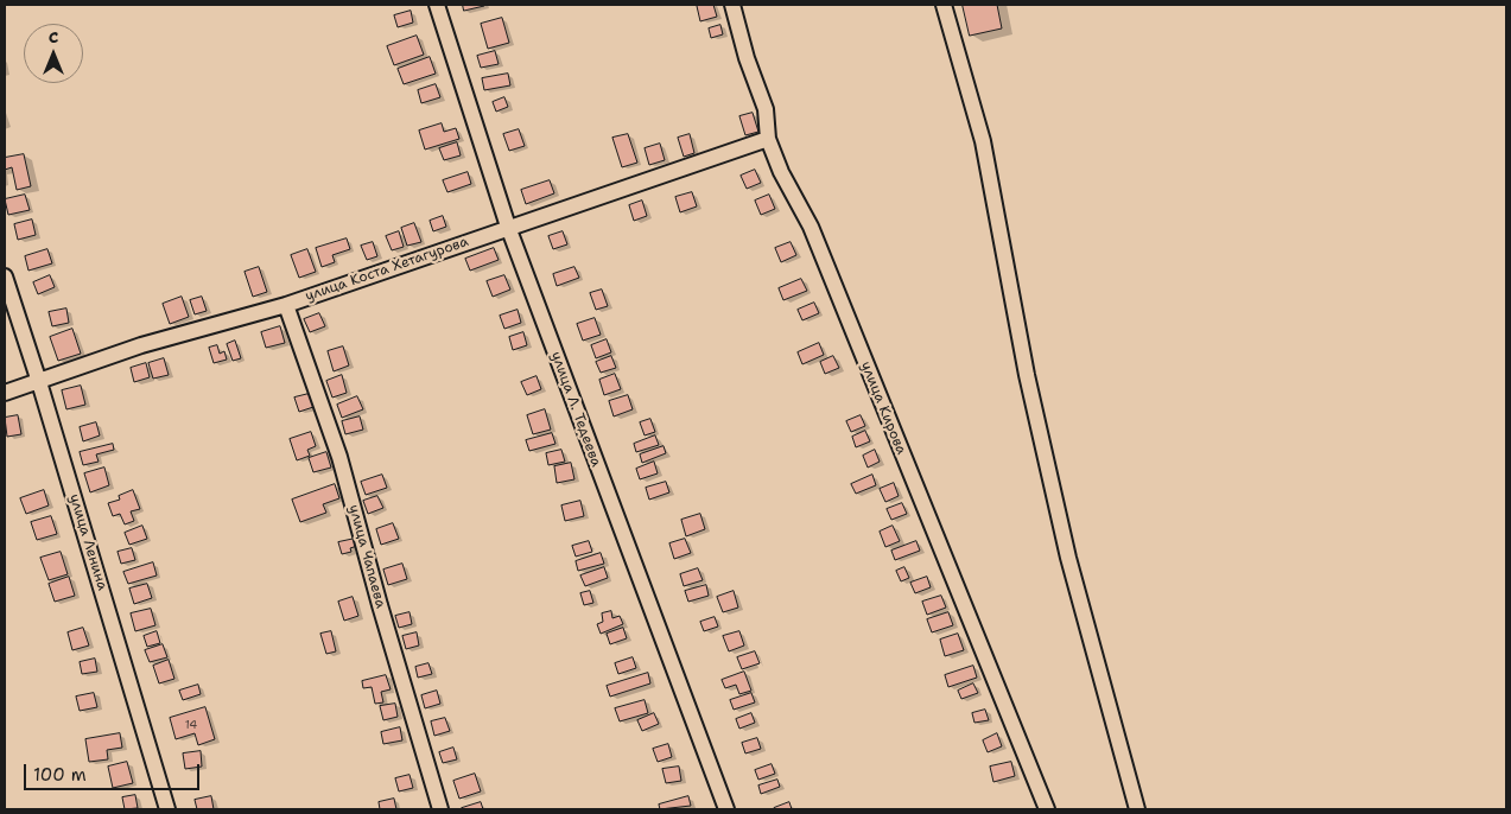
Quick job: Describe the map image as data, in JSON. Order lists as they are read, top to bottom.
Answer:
{
  "streets": {
    "street": [
      "улица Коста Хетагурова",
      "улица Кирова",
      "улица Л. Тедеева",
      "улица Ленина",
      "улица Чапаева"
    ]
  },
  "crossings": [
    ["улица Коста Хетагурова", "улица Кирова"],
    ["улица Коста Хетагурова", "улица Л. Тедеева"],
    ["улица Коста Хетагурова", "улица Ленина"],
    ["улица Коста Хетагурова", "улица Чапаева"]
  ],
  "house_numbers": ["14"],
  "scale_bar": "100 m",
  "north": "top"
}
